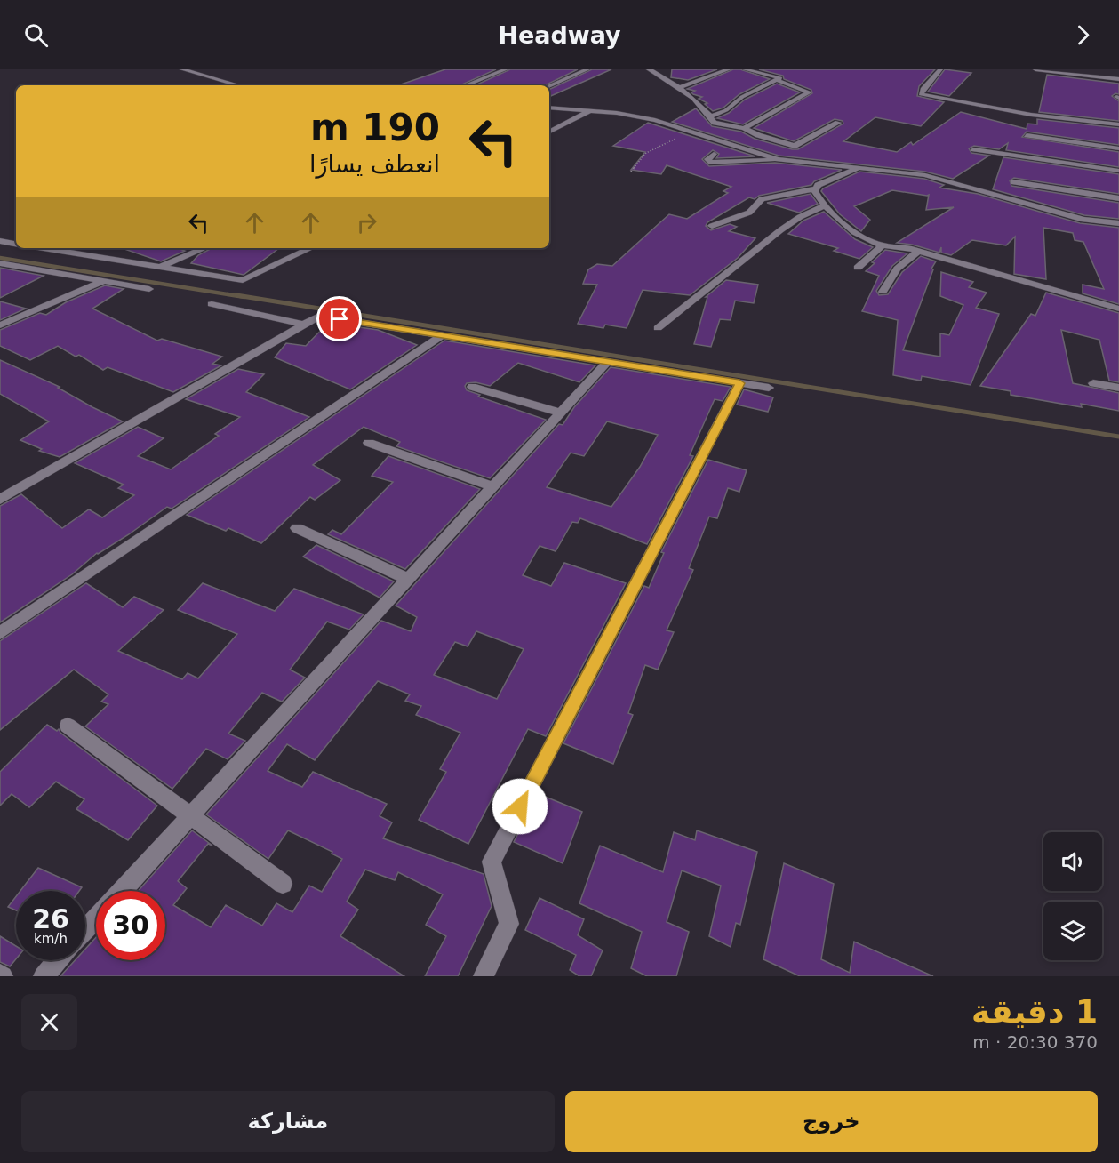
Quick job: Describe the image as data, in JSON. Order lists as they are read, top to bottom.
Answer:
{
  "page": {
    "header": "Headway",
    "turn": ["190 m", "انعطف يسارًا"],
    "speed": "26 km/h",
    "limit": "30",
    "heading": ["1 دقيقة", "370 m · 20:30"],
    "buttons": ["خروج", "مشاركة"]
  }
}
